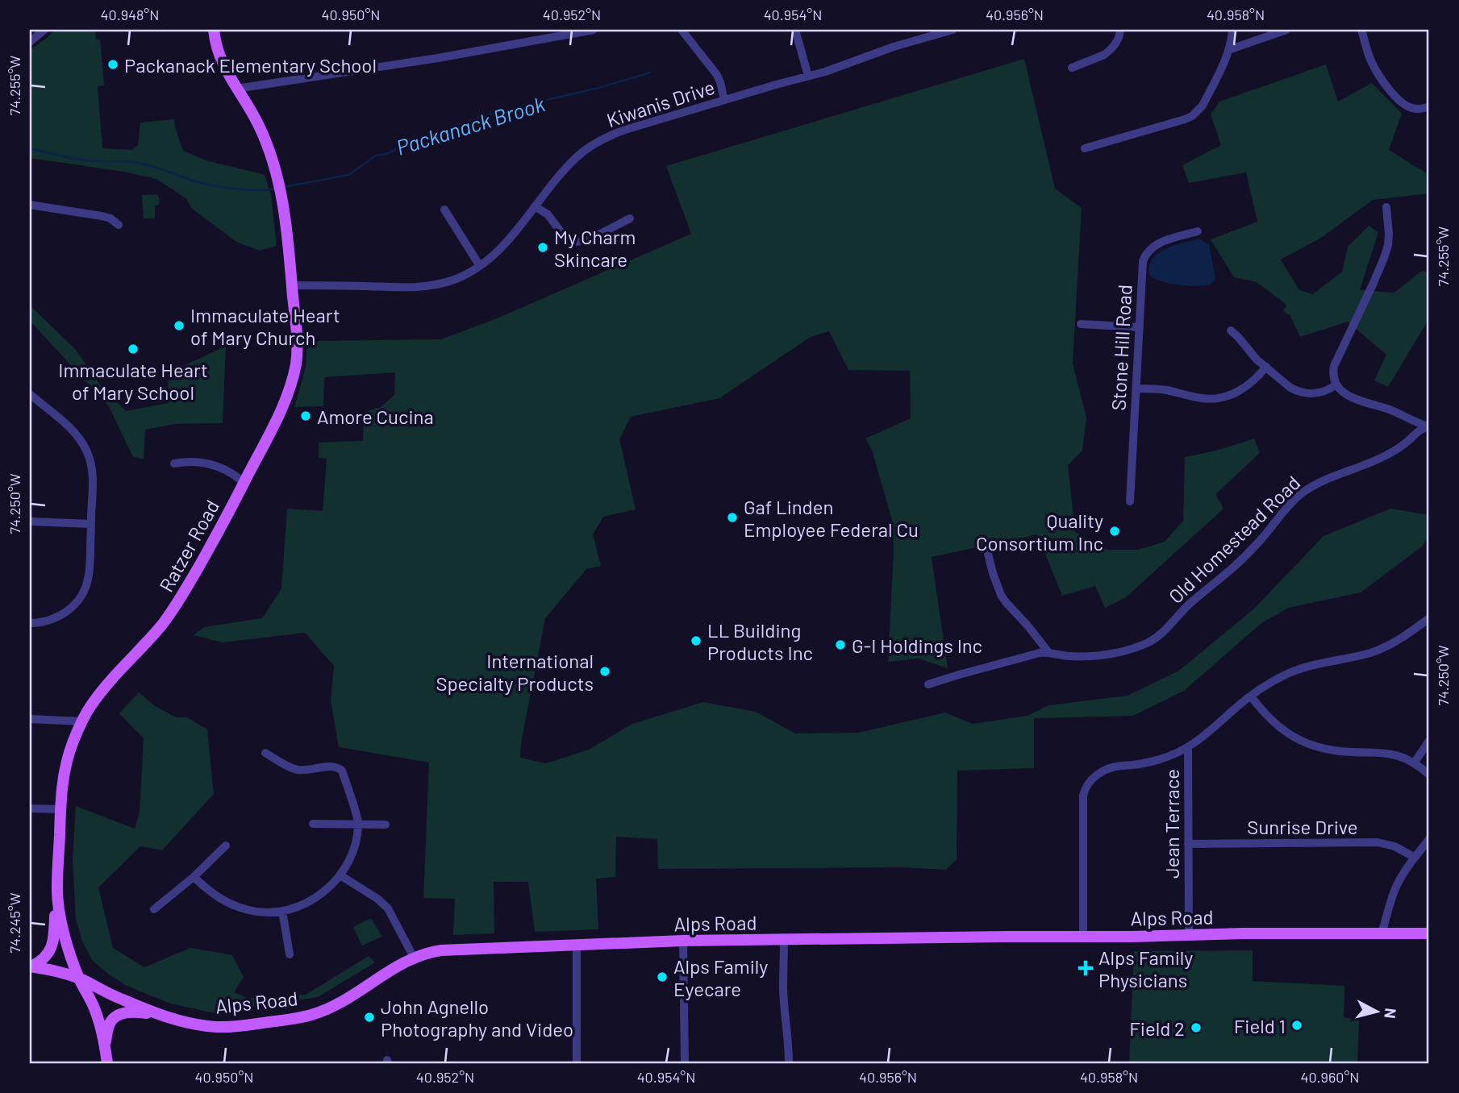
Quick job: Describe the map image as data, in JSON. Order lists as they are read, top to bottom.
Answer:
{
  "streets": {
    "main road": ["Ratzer Road", "Alps Road"],
    "street": [
      "Kiwanis Drive",
      "Stone Hill Road",
      "Old Homestead Road",
      "Jean Terrace",
      "Sunrise Drive"
    ]
  },
  "crossings": [
    ["Kiwanis Drive", "Ratzer Road"],
    ["Ratzer Road", "Alps Road"],
    ["Jean Terrace", "Sunrise Drive"],
    ["Jean Terrace", "Alps Road"]
  ],
  "water": ["Packanack Brook"],
  "places": {
    "other": [
      "Packanack Elementary School",
      "My Charm Skincare",
      "Immaculate Heart of Mary Church",
      "Immaculate Heart of Mary School",
      "Amore Cucina",
      "Gaf Linden Employee Federal Cu",
      "Quality Consortium Inc",
      "LL Building Products Inc",
      "G-I Holdings Inc",
      "International Specialty Products",
      "Alps Family Eyecare",
      "John Agnello Photography and Video",
      "Field 1",
      "Field 2"
    ],
    "health": ["Alps Family Physicians"]
  },
  "north": "right",
  "coordinates": [
    "40.948°N",
    "40.950°N",
    "40.952°N",
    "40.954°N",
    "40.956°N",
    "40.958°N",
    "74.255°W",
    "74.250°W",
    "74.245°W",
    "40.960°N"
  ]
}
